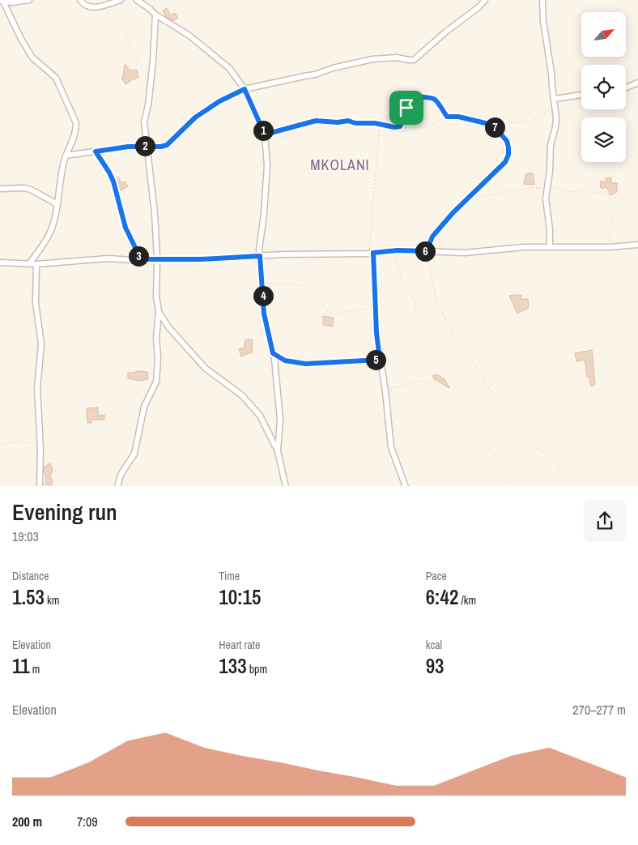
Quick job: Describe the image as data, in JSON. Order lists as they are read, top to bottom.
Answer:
{
  "districts": ["MKOLANI"],
  "north": "top right",
  "page": {
    "pins": [
      "7",
      "1",
      "2",
      "6",
      "3",
      "4",
      "5"
    ],
    "heading": ["Evening run", "19:03"],
    "stats": [
      ["Distance", "1.53 km"],
      ["Time", "10:15"],
      ["Pace", "6:42 /km"],
      ["Elevation", "11 m"],
      ["Heart rate", "133 bpm"],
      ["kcal", "93"]
    ],
    "chart": ["Elevation", "270–277 m"],
    "list": [
      {
        "name": "200 m",
        "note": "7:09"
      }
    ]
  }
}
